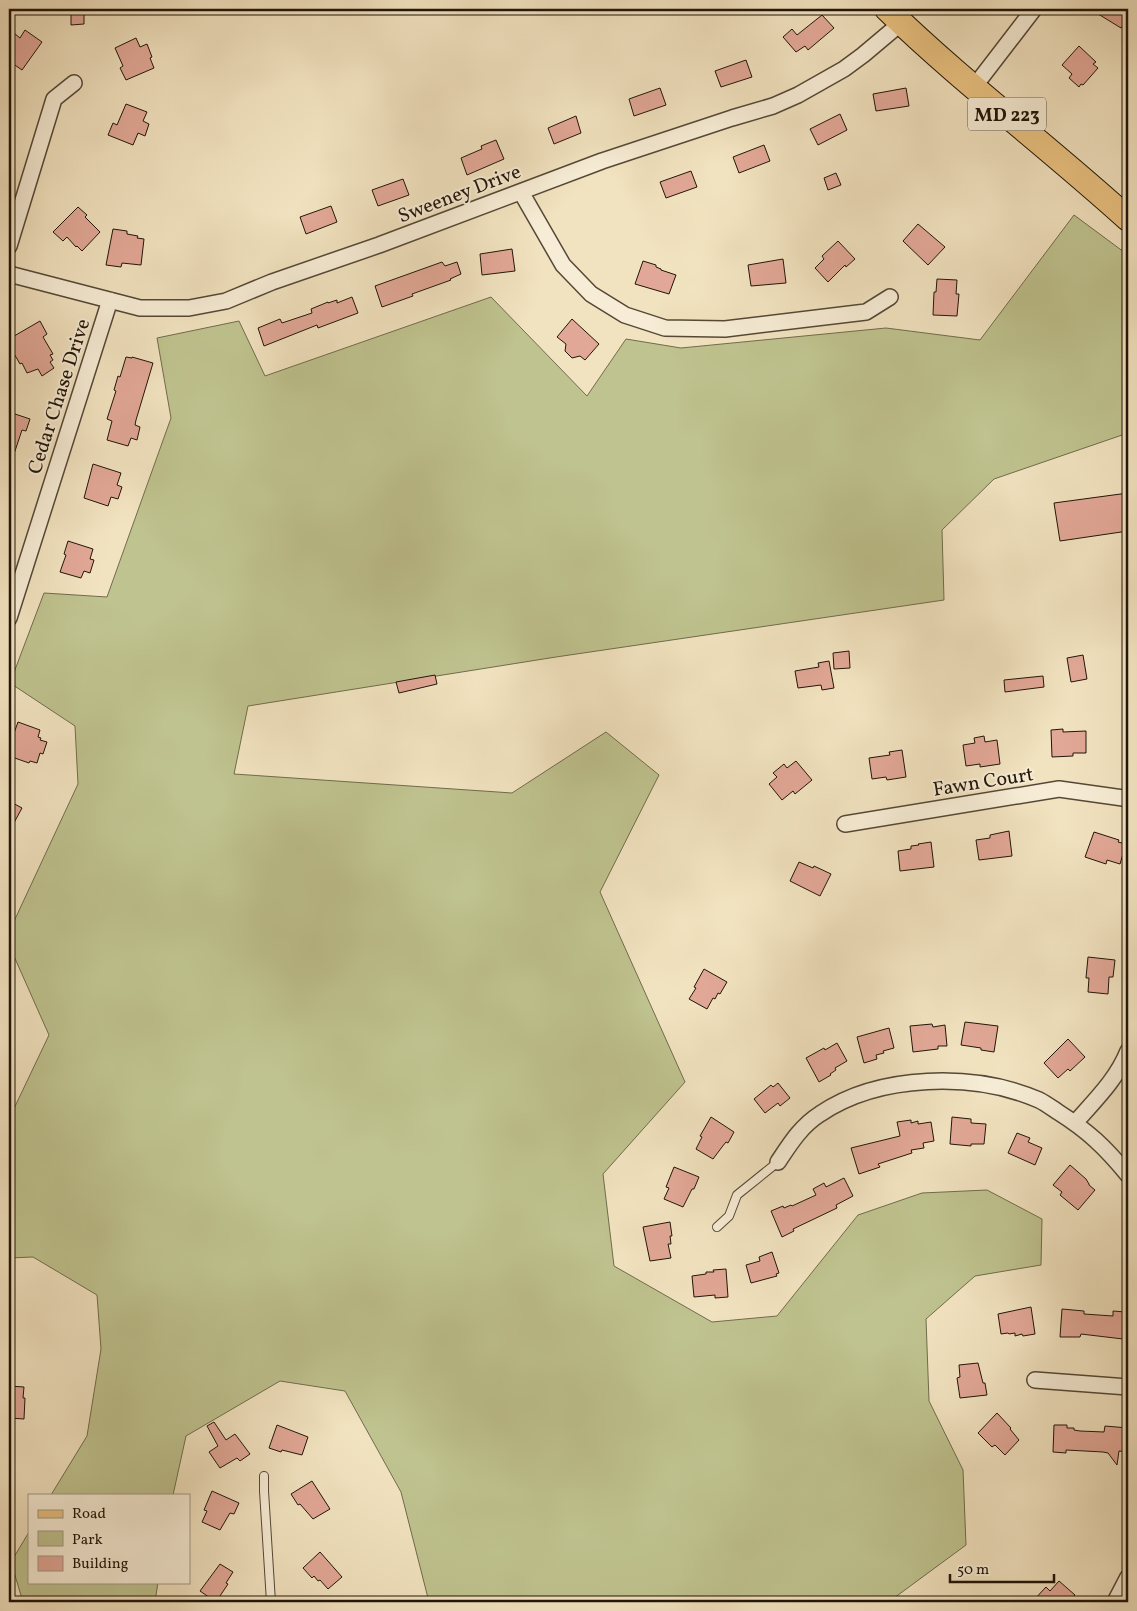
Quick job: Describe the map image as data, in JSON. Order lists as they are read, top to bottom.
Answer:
{
  "streets": {
    "main road": ["MD 223"],
    "street": ["Sweeney Drive", "Cedar Chase Drive", "Fawn Court"]
  },
  "crossings": [
    ["MD 223", "Sweeney Drive"],
    ["Sweeney Drive", "Cedar Chase Drive"]
  ],
  "legend": ["Road", "Park", "Building"],
  "scale_bar": "50 m"
}
